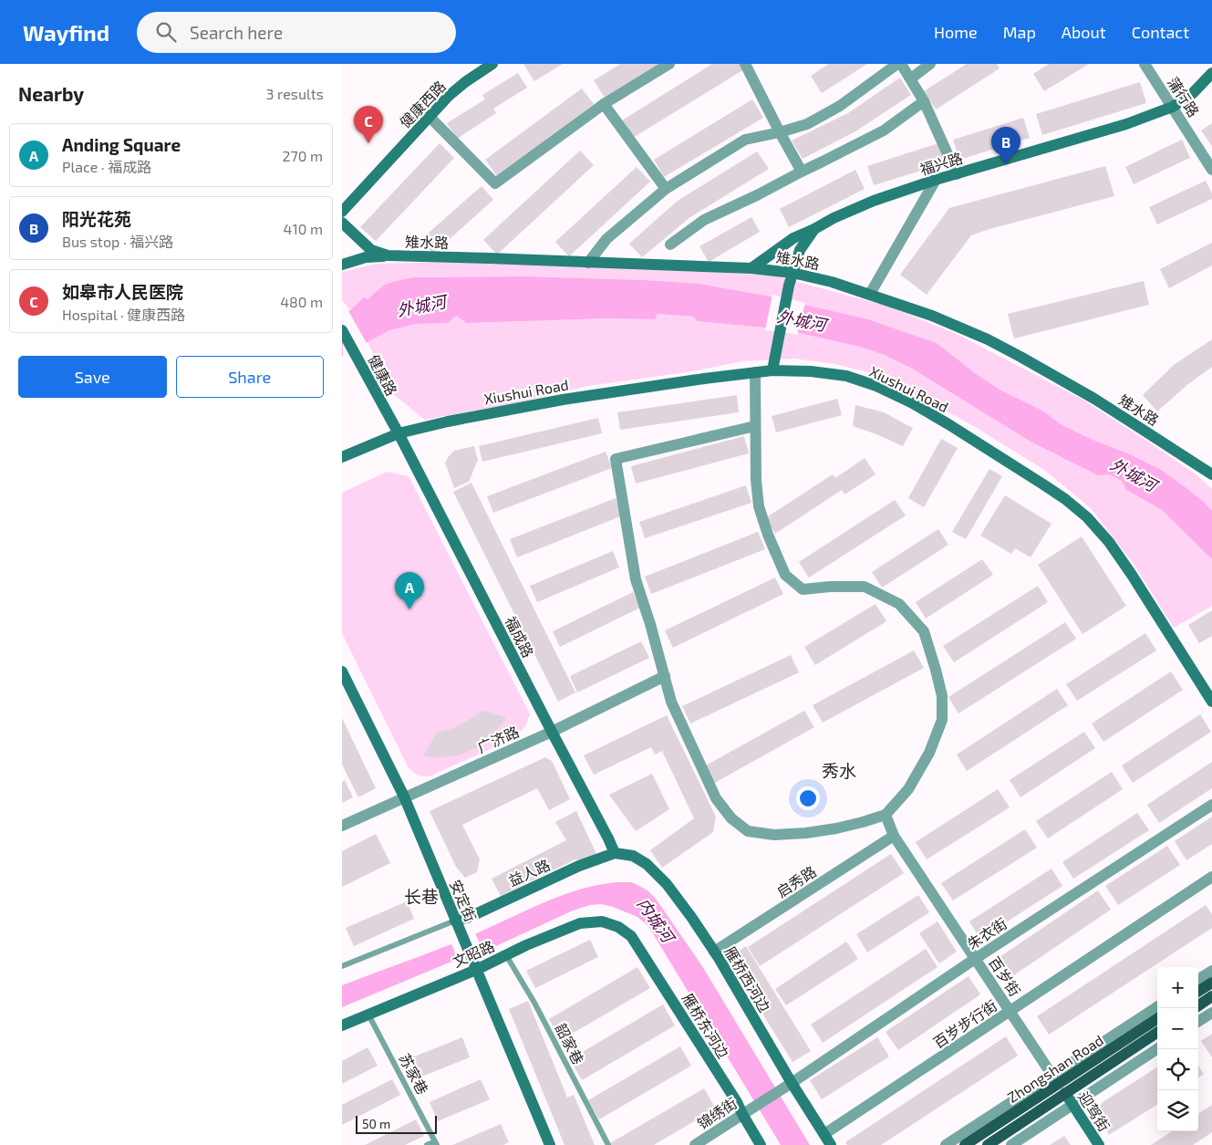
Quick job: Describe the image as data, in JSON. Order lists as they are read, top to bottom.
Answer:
{
  "streets": {
    "main road": ["Zhongshan Road"],
    "street": [
      "蒲行路",
      "健康西路",
      "福兴路",
      "雉水路",
      "健康路",
      "Xiushui Road",
      "福成路",
      "广济路",
      "益人路",
      "启秀路",
      "安定街",
      "朱衣街",
      "文昭路",
      "百岁街",
      "雁桥西河边",
      "百岁步行街",
      "雁桥东河边",
      "迎驾街",
      "锦绣街"
    ],
    "lane": ["韶家巷", "苏家巷"]
  },
  "crossings": [
    ["蒲行路", "福兴路"],
    ["福兴路", "雉水路"],
    ["福兴路", "Xiushui Road"],
    ["健康路", "Xiushui Road"],
    ["健康路", "福成路"],
    ["Xiushui Road", "福成路"],
    ["福成路", "广济路"],
    ["福成路", "益人路"],
    ["福成路", "雁桥西河边"],
    ["广济路", "安定街"],
    ["益人路", "安定街"],
    ["益人路", "雁桥西河边"],
    ["启秀路", "百岁街"],
    ["启秀路", "雁桥西河边"],
    ["安定街", "文昭路"],
    ["朱衣街", "百岁街"],
    ["朱衣街", "雁桥西河边"],
    ["朱衣街", "锦绣街"],
    ["文昭路", "雁桥东河边"],
    ["文昭路", "韶家巷"],
    ["文昭路", "苏家巷"],
    ["百岁街", "百岁步行街"],
    ["百岁街", "Zhongshan Road"],
    ["百岁街", "迎驾街"],
    ["雁桥西河边", "百岁步行街"],
    ["雁桥东河边", "锦绣街"],
    ["Zhongshan Road", "迎驾街"]
  ],
  "districts": ["秀水", "长巷"],
  "water": ["外城河", "内城河"],
  "scale_bar": "50 m",
  "page": {
    "header": "Wayfind",
    "search": "Search here",
    "nav": [
      "Home",
      "Map",
      "About",
      "Contact"
    ],
    "heading": ["Nearby", "3 results"],
    "pins": ["C", "B", "A"],
    "list": [
      {
        "mark": "A",
        "name": "Anding Square",
        "note": "Place · 福成路",
        "value": "270 m"
      },
      {
        "mark": "B",
        "name": "阳光花苑",
        "note": "Bus stop · 福兴路",
        "value": "410 m"
      },
      {
        "mark": "C",
        "name": "如皋市人民医院",
        "note": "Hospital · 健康西路",
        "value": "480 m"
      }
    ],
    "buttons": ["Save", "Share"],
    "map_buttons": ["+", "−"],
    "scale": "50 m"
  }
}
